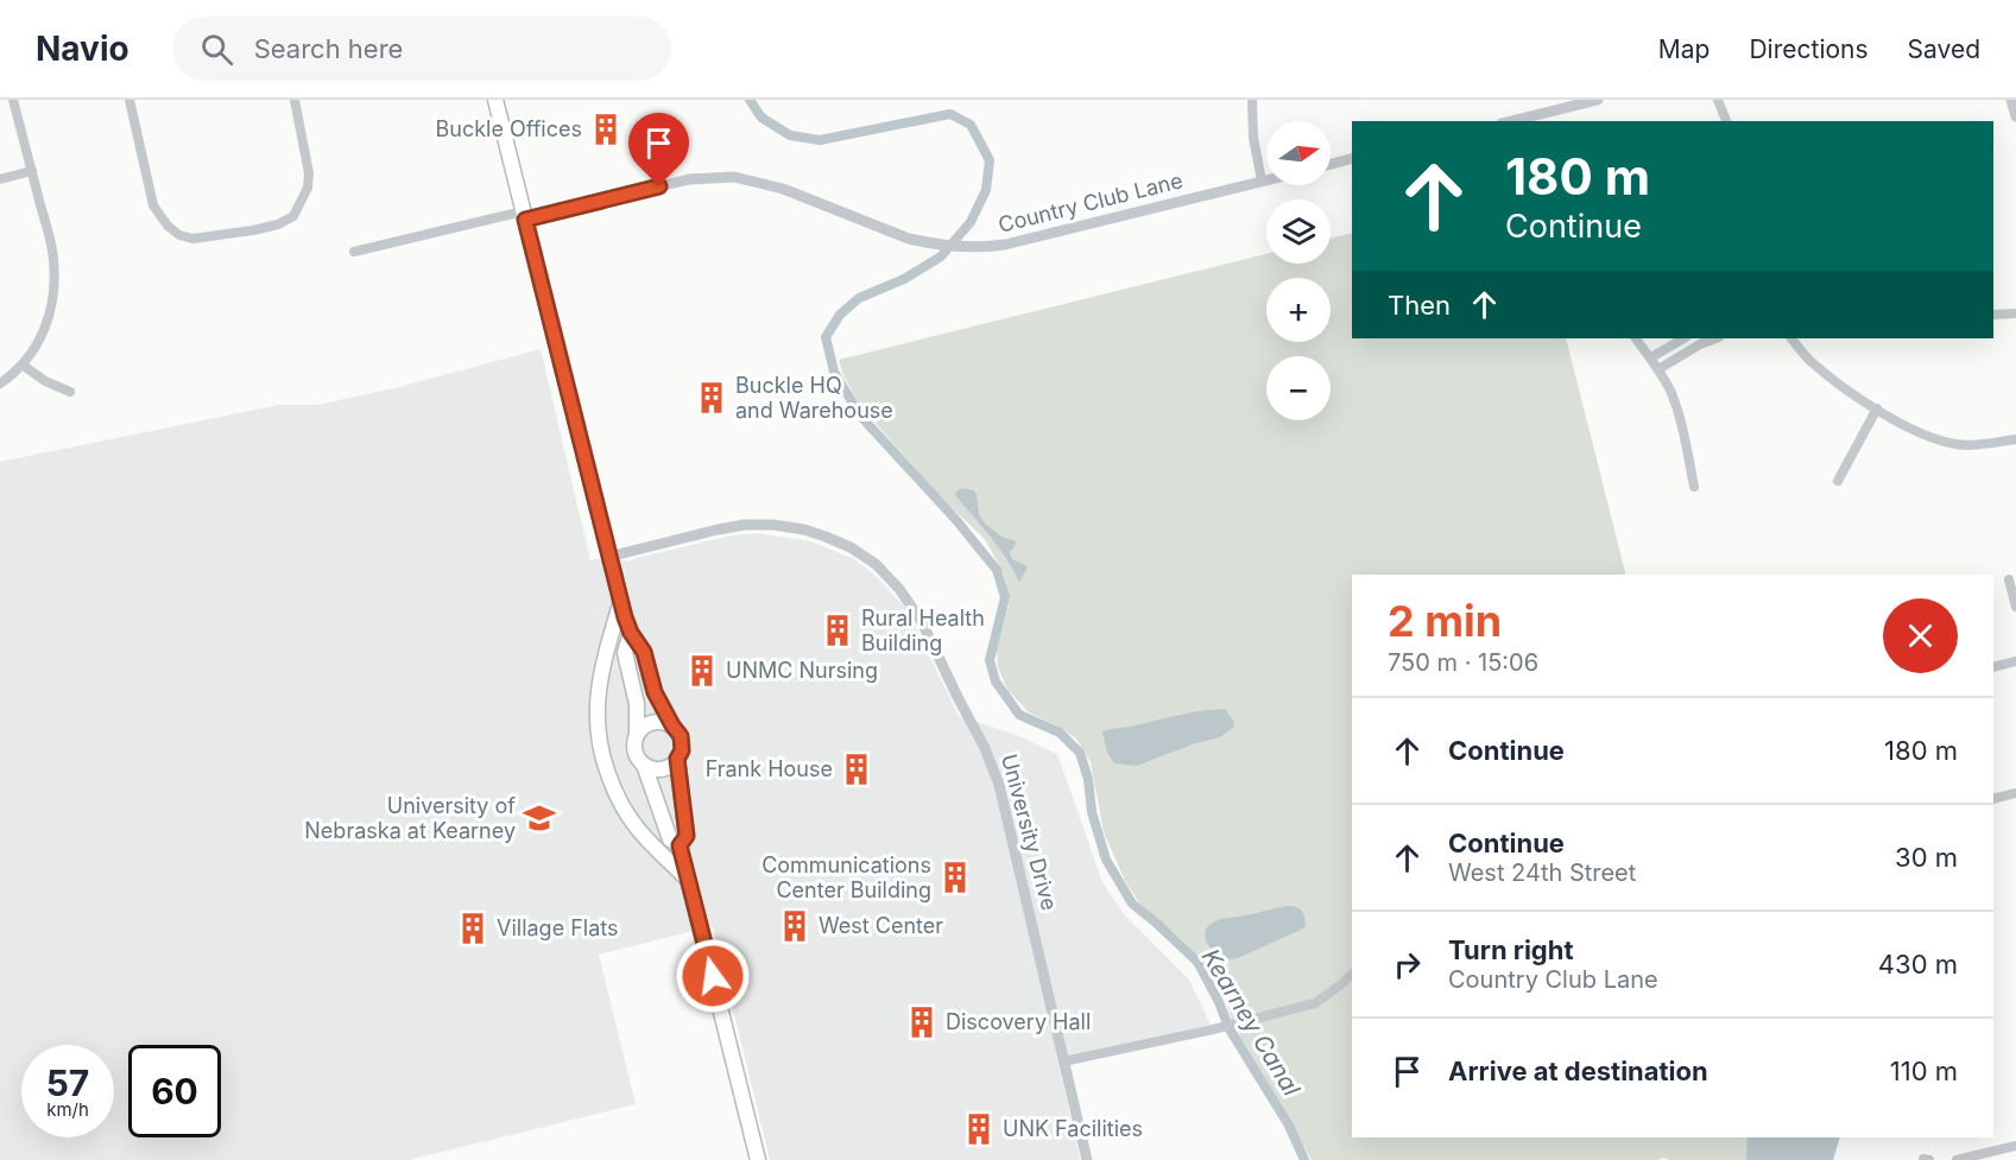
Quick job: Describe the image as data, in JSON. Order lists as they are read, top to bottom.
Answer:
{
  "streets": {
    "street": ["Country Club Lane", "University Drive"]
  },
  "water": ["Kearney Canal"],
  "places": {
    "building": [
      "Buckle Offices",
      "Buckle HQ and Warehouse",
      "Rural Health Building",
      "UNMC Nursing",
      "Frank House",
      "Communications Center Building",
      "West Center",
      "Village Flats",
      "Discovery Hall",
      "UNK Facilities"
    ],
    "school or university": ["University of Nebraska at Kearney"]
  },
  "north": "right",
  "page": {
    "header": "Navio",
    "search": "Search here",
    "nav": ["Map", "Directions", "Saved"],
    "map_buttons": ["+", "−"],
    "turn": ["180 m", "Continue"],
    "then": "Then",
    "heading": ["2 min", "750 m · 15:06"],
    "list": [
      {
        "name": "Continue",
        "value": "180 m"
      },
      {
        "name": "Continue",
        "note": "West 24th Street",
        "value": "30 m"
      },
      {
        "name": "Turn right",
        "note": "Country Club Lane",
        "value": "430 m"
      },
      {
        "name": "Arrive at destination",
        "value": "110 m"
      }
    ],
    "speed": "57 km/h",
    "limit": "60"
  }
}
